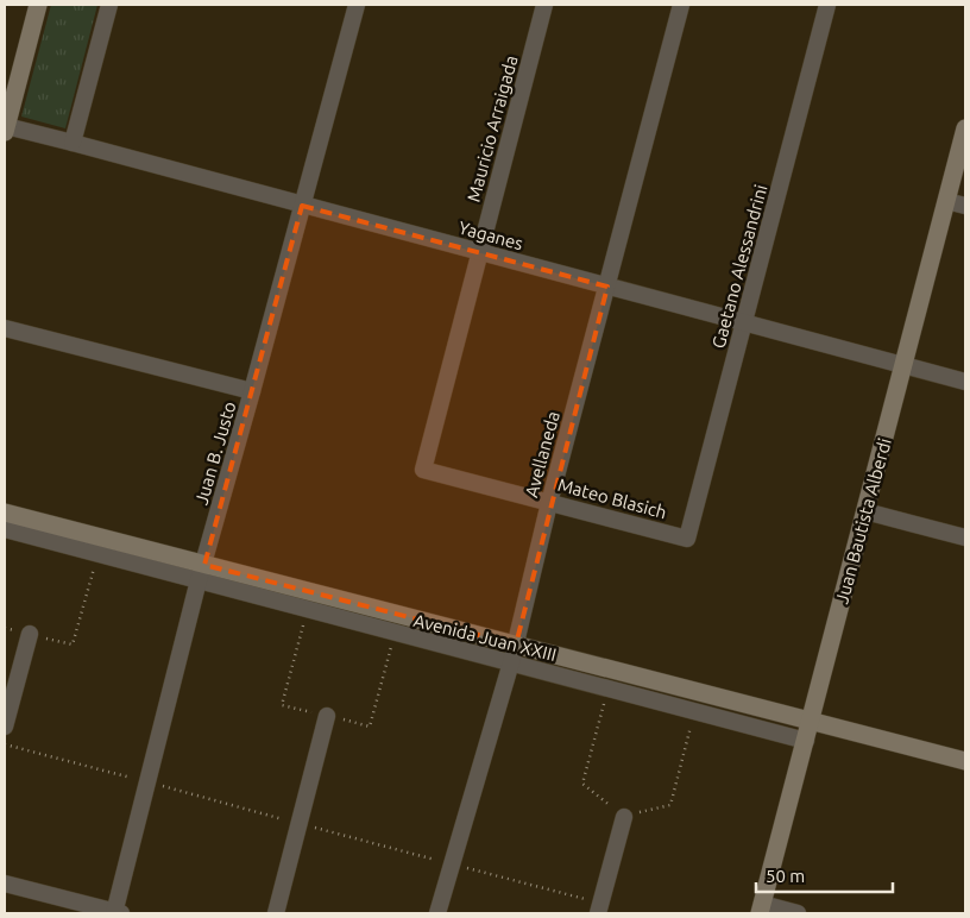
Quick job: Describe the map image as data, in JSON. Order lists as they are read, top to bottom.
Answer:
{
  "streets": {
    "main road": ["Juan Bautista Alberdi", "Avenida Juan XXIII"],
    "street": [
      "Mauricio Arraigada",
      "Yaganes",
      "Gaetano Alessandrini",
      "Juan B. Justo",
      "Avellaneda",
      "Mateo Blasich"
    ]
  },
  "crossings": [
    ["Mauricio Arraigada", "Yaganes"],
    ["Mauricio Arraigada", "Mateo Blasich"],
    ["Yaganes", "Gaetano Alessandrini"],
    ["Yaganes", "Juan B. Justo"],
    ["Yaganes", "Avellaneda"],
    ["Yaganes", "Juan Bautista Alberdi"],
    ["Gaetano Alessandrini", "Mateo Blasich"],
    ["Juan B. Justo", "Avenida Juan XXIII"],
    ["Avellaneda", "Mateo Blasich"],
    ["Avellaneda", "Avenida Juan XXIII"],
    ["Juan Bautista Alberdi", "Avenida Juan XXIII"]
  ],
  "scale_bar": "50 m"
}
